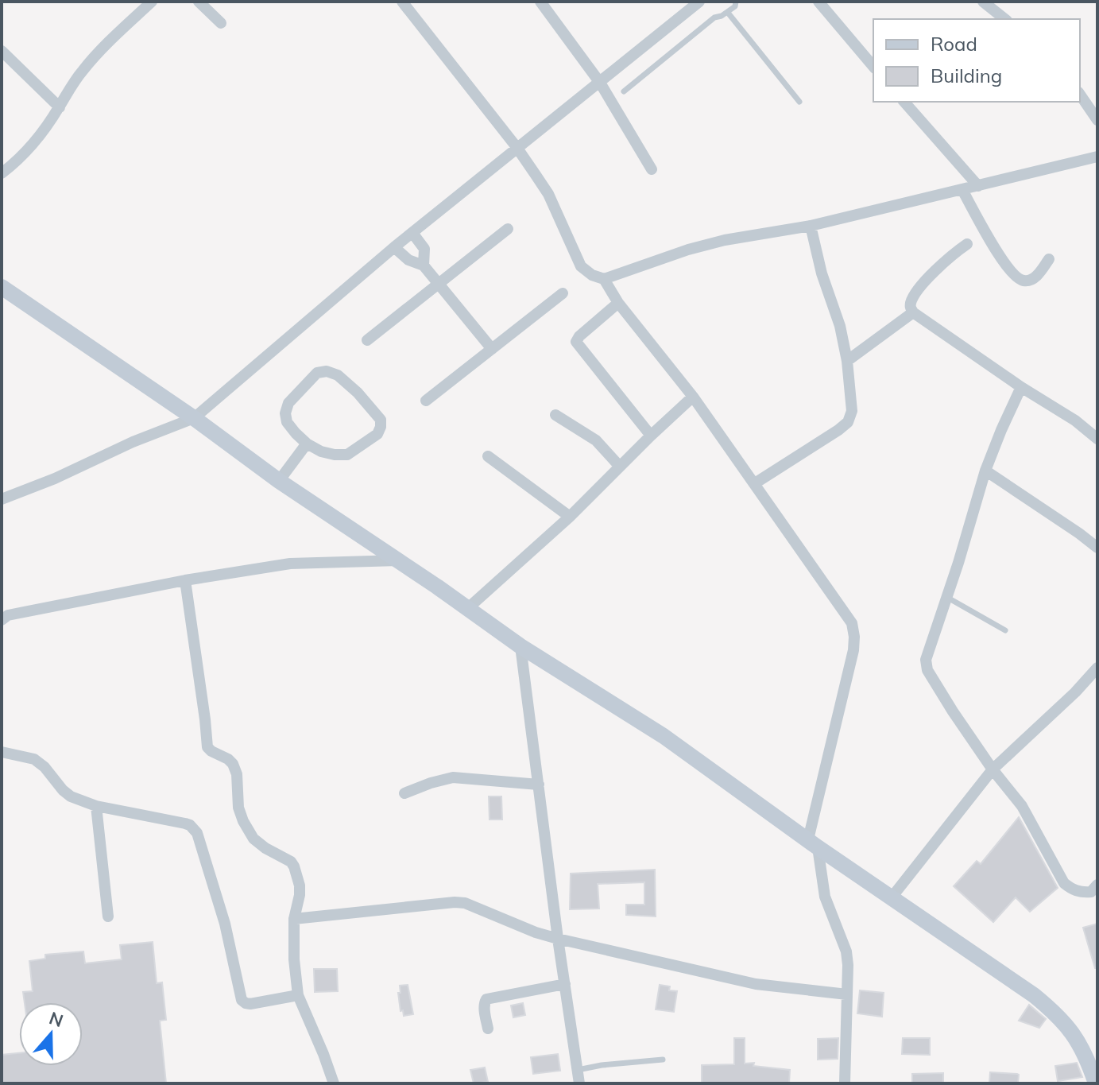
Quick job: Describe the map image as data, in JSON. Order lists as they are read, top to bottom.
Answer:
{
  "legend": ["Road", "Building"],
  "north": "top"
}
